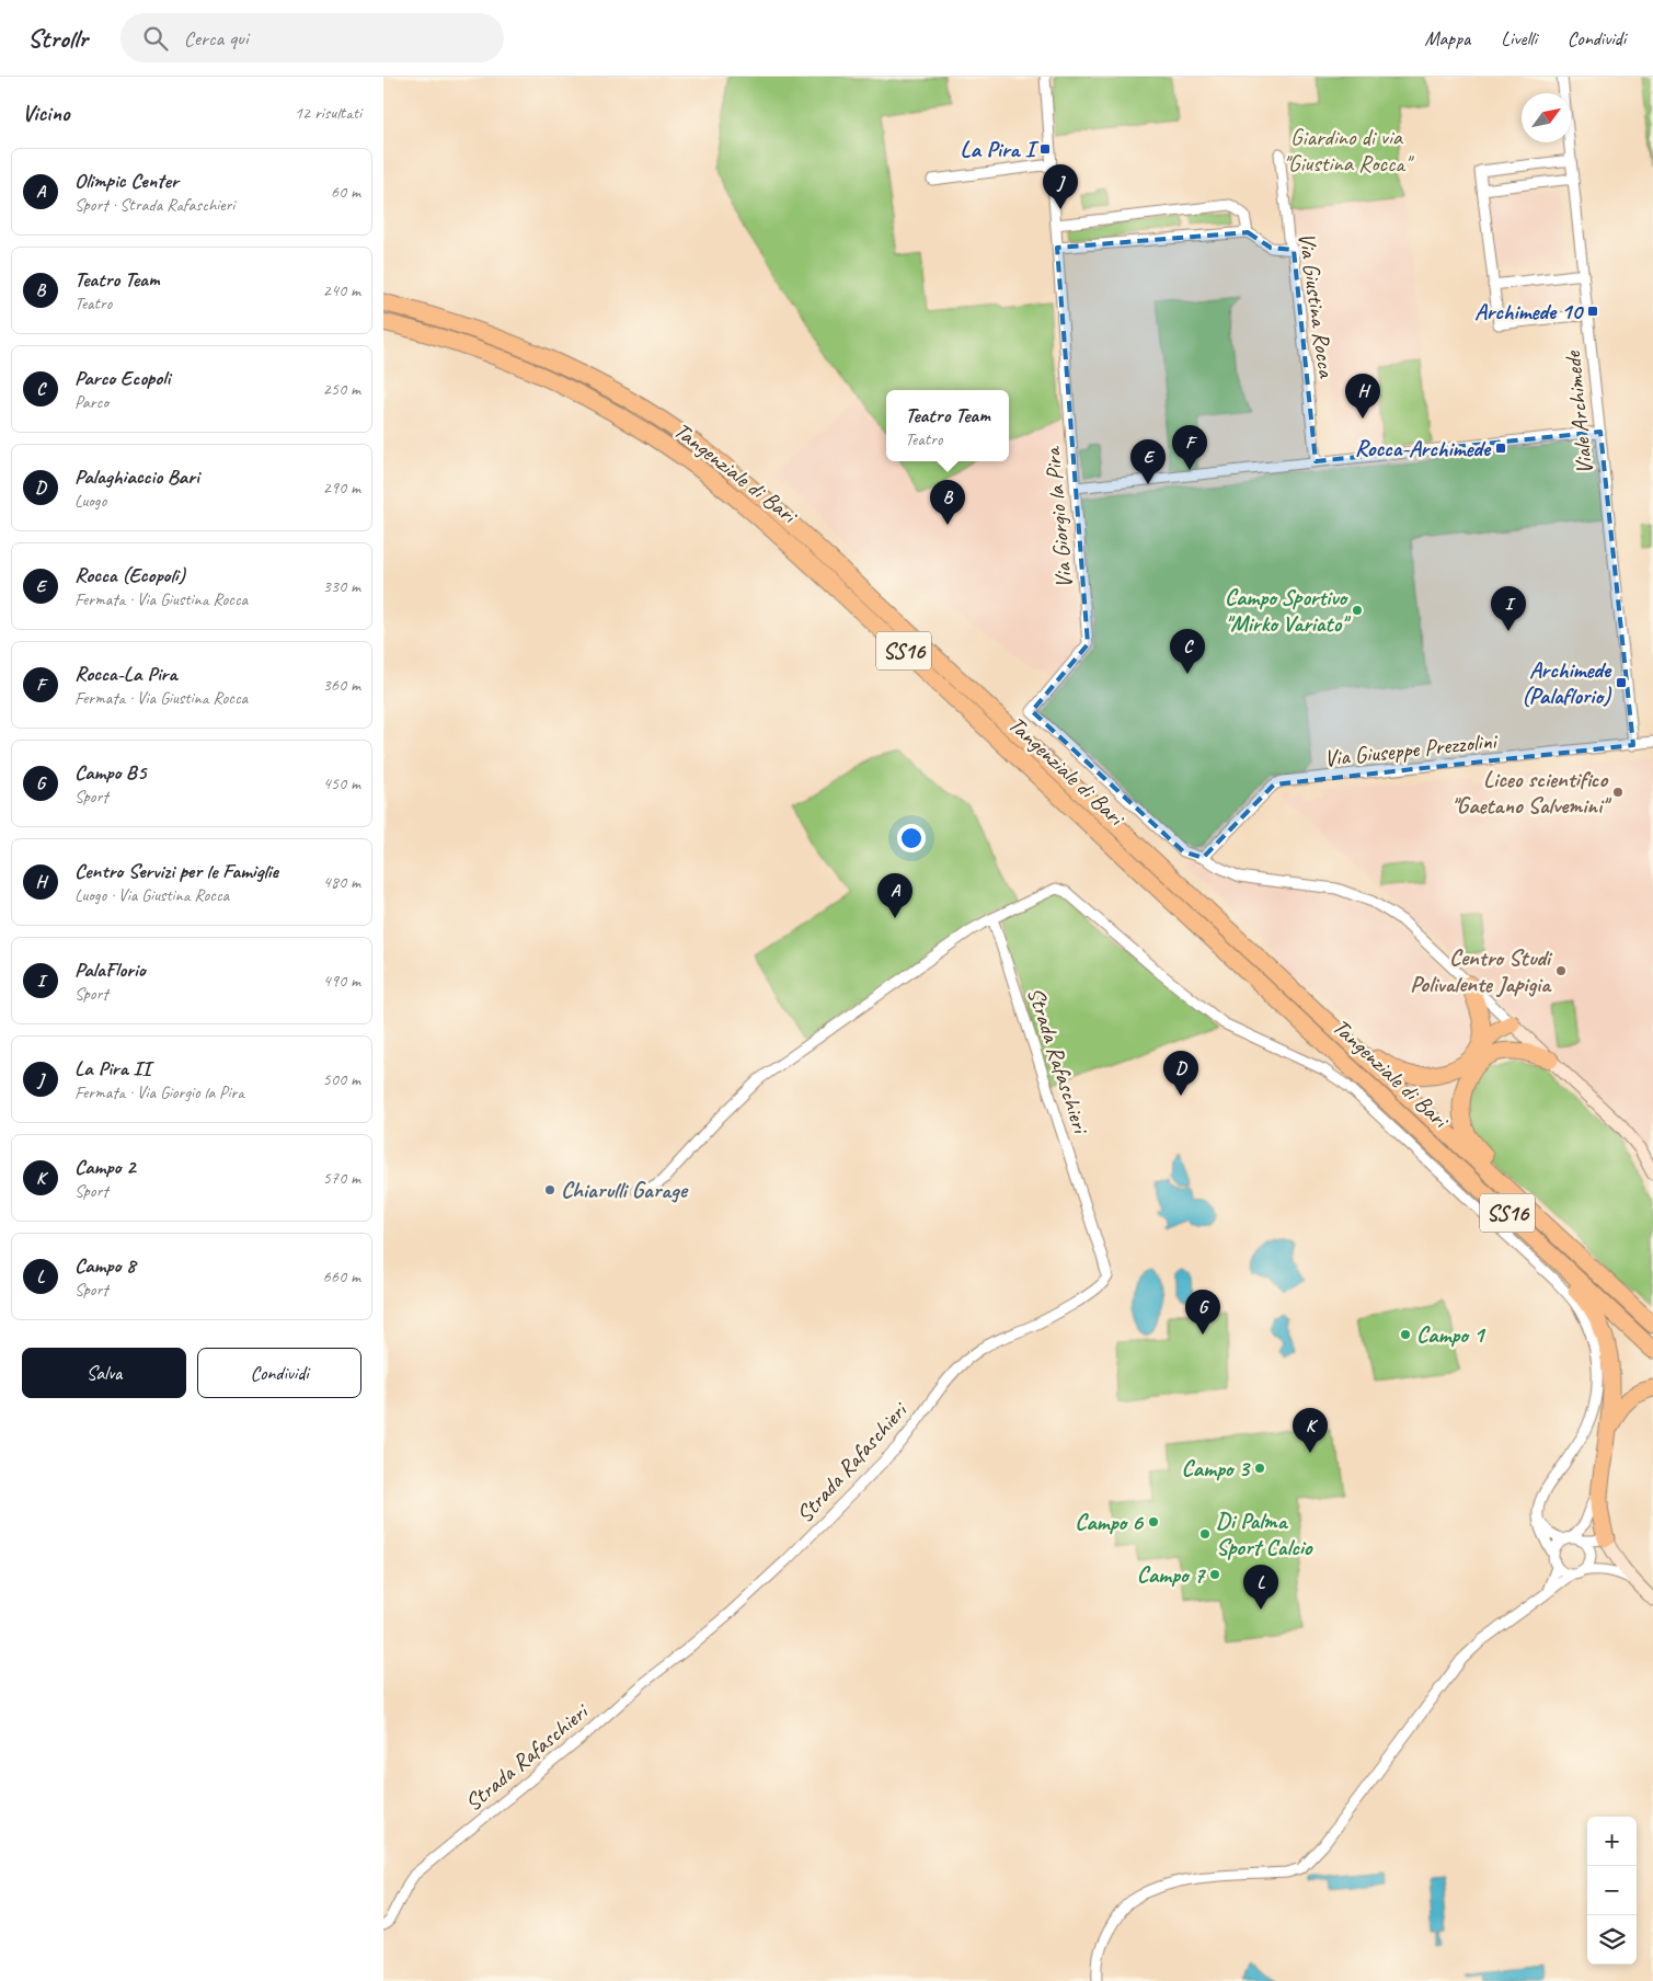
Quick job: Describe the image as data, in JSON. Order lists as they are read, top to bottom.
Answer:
{
  "streets": {
    "highway": ["Tangenziale di Bari", "SS16"],
    "street": [
      "Via Giustina Rocca",
      "Viale Archimede",
      "Via Giorgio la Pira",
      "Via Giuseppe Prezzolini",
      "Strada Rafaschieri"
    ]
  },
  "crossings": [
    ["Viale Archimede", "Via Giuseppe Prezzolini"],
    ["Via Giorgio la Pira", "Via Giuseppe Prezzolini"]
  ],
  "parks": ["Giardino di via \"Giustina Rocca\""],
  "places": {
    "transit": [
      "La Pira I",
      "Archimede 10",
      "Rocca-Archimede",
      "Archimede (Palaflorio)"
    ],
    "other": [
      "Campo Sportivo \"Mirko Variato\"",
      "Liceo scientifico \"Gaetano Salvemini\"",
      "Centro Studi Polivalente Japigia",
      "Chiarulli Garage",
      "Campo 1",
      "Campo 3",
      "Campo 6",
      "Di Palma Sport Calcio",
      "Campo 7"
    ]
  },
  "north": "top right",
  "page": {
    "header": "Strollr",
    "search": "Cerca qui",
    "nav": ["Mappa", "Livelli", "Condividi"],
    "heading": ["Vicino", "12 risultati"],
    "list": [
      {
        "mark": "A",
        "name": "Olimpic Center",
        "note": "Sport · Strada Rafaschieri",
        "value": "60 m"
      },
      {
        "mark": "B",
        "name": "Teatro Team",
        "note": "Teatro",
        "value": "240 m"
      },
      {
        "mark": "C",
        "name": "Parco Ecopoli",
        "note": "Parco",
        "value": "250 m"
      },
      {
        "mark": "D",
        "name": "Palaghiaccio Bari",
        "note": "Luogo",
        "value": "290 m"
      },
      {
        "mark": "E",
        "name": "Rocca (Ecopoli)",
        "note": "Fermata · Via Giustina Rocca",
        "value": "330 m"
      },
      {
        "mark": "F",
        "name": "Rocca-La Pira",
        "note": "Fermata · Via Giustina Rocca",
        "value": "360 m"
      },
      {
        "mark": "G",
        "name": "Campo B5",
        "note": "Sport",
        "value": "450 m"
      },
      {
        "mark": "H",
        "name": "Centro Servizi per le Famiglie",
        "note": "Luogo · Via Giustina Rocca",
        "value": "480 m"
      },
      {
        "mark": "I",
        "name": "PalaFlorio",
        "note": "Sport",
        "value": "490 m"
      },
      {
        "mark": "J",
        "name": "La Pira II",
        "note": "Fermata · Via Giorgio la Pira",
        "value": "500 m"
      },
      {
        "mark": "K",
        "name": "Campo 2",
        "note": "Sport",
        "value": "570 m"
      },
      {
        "mark": "L",
        "name": "Campo 8",
        "note": "Sport",
        "value": "660 m"
      }
    ],
    "pins": [
      "J",
      "H",
      "F",
      "E",
      "B",
      "I",
      "C",
      "A",
      "D",
      "G",
      "K",
      "L"
    ],
    "popup": ["Teatro Team", "Teatro"],
    "buttons": ["Salva", "Condividi"],
    "map_buttons": ["+", "−"]
  }
}
